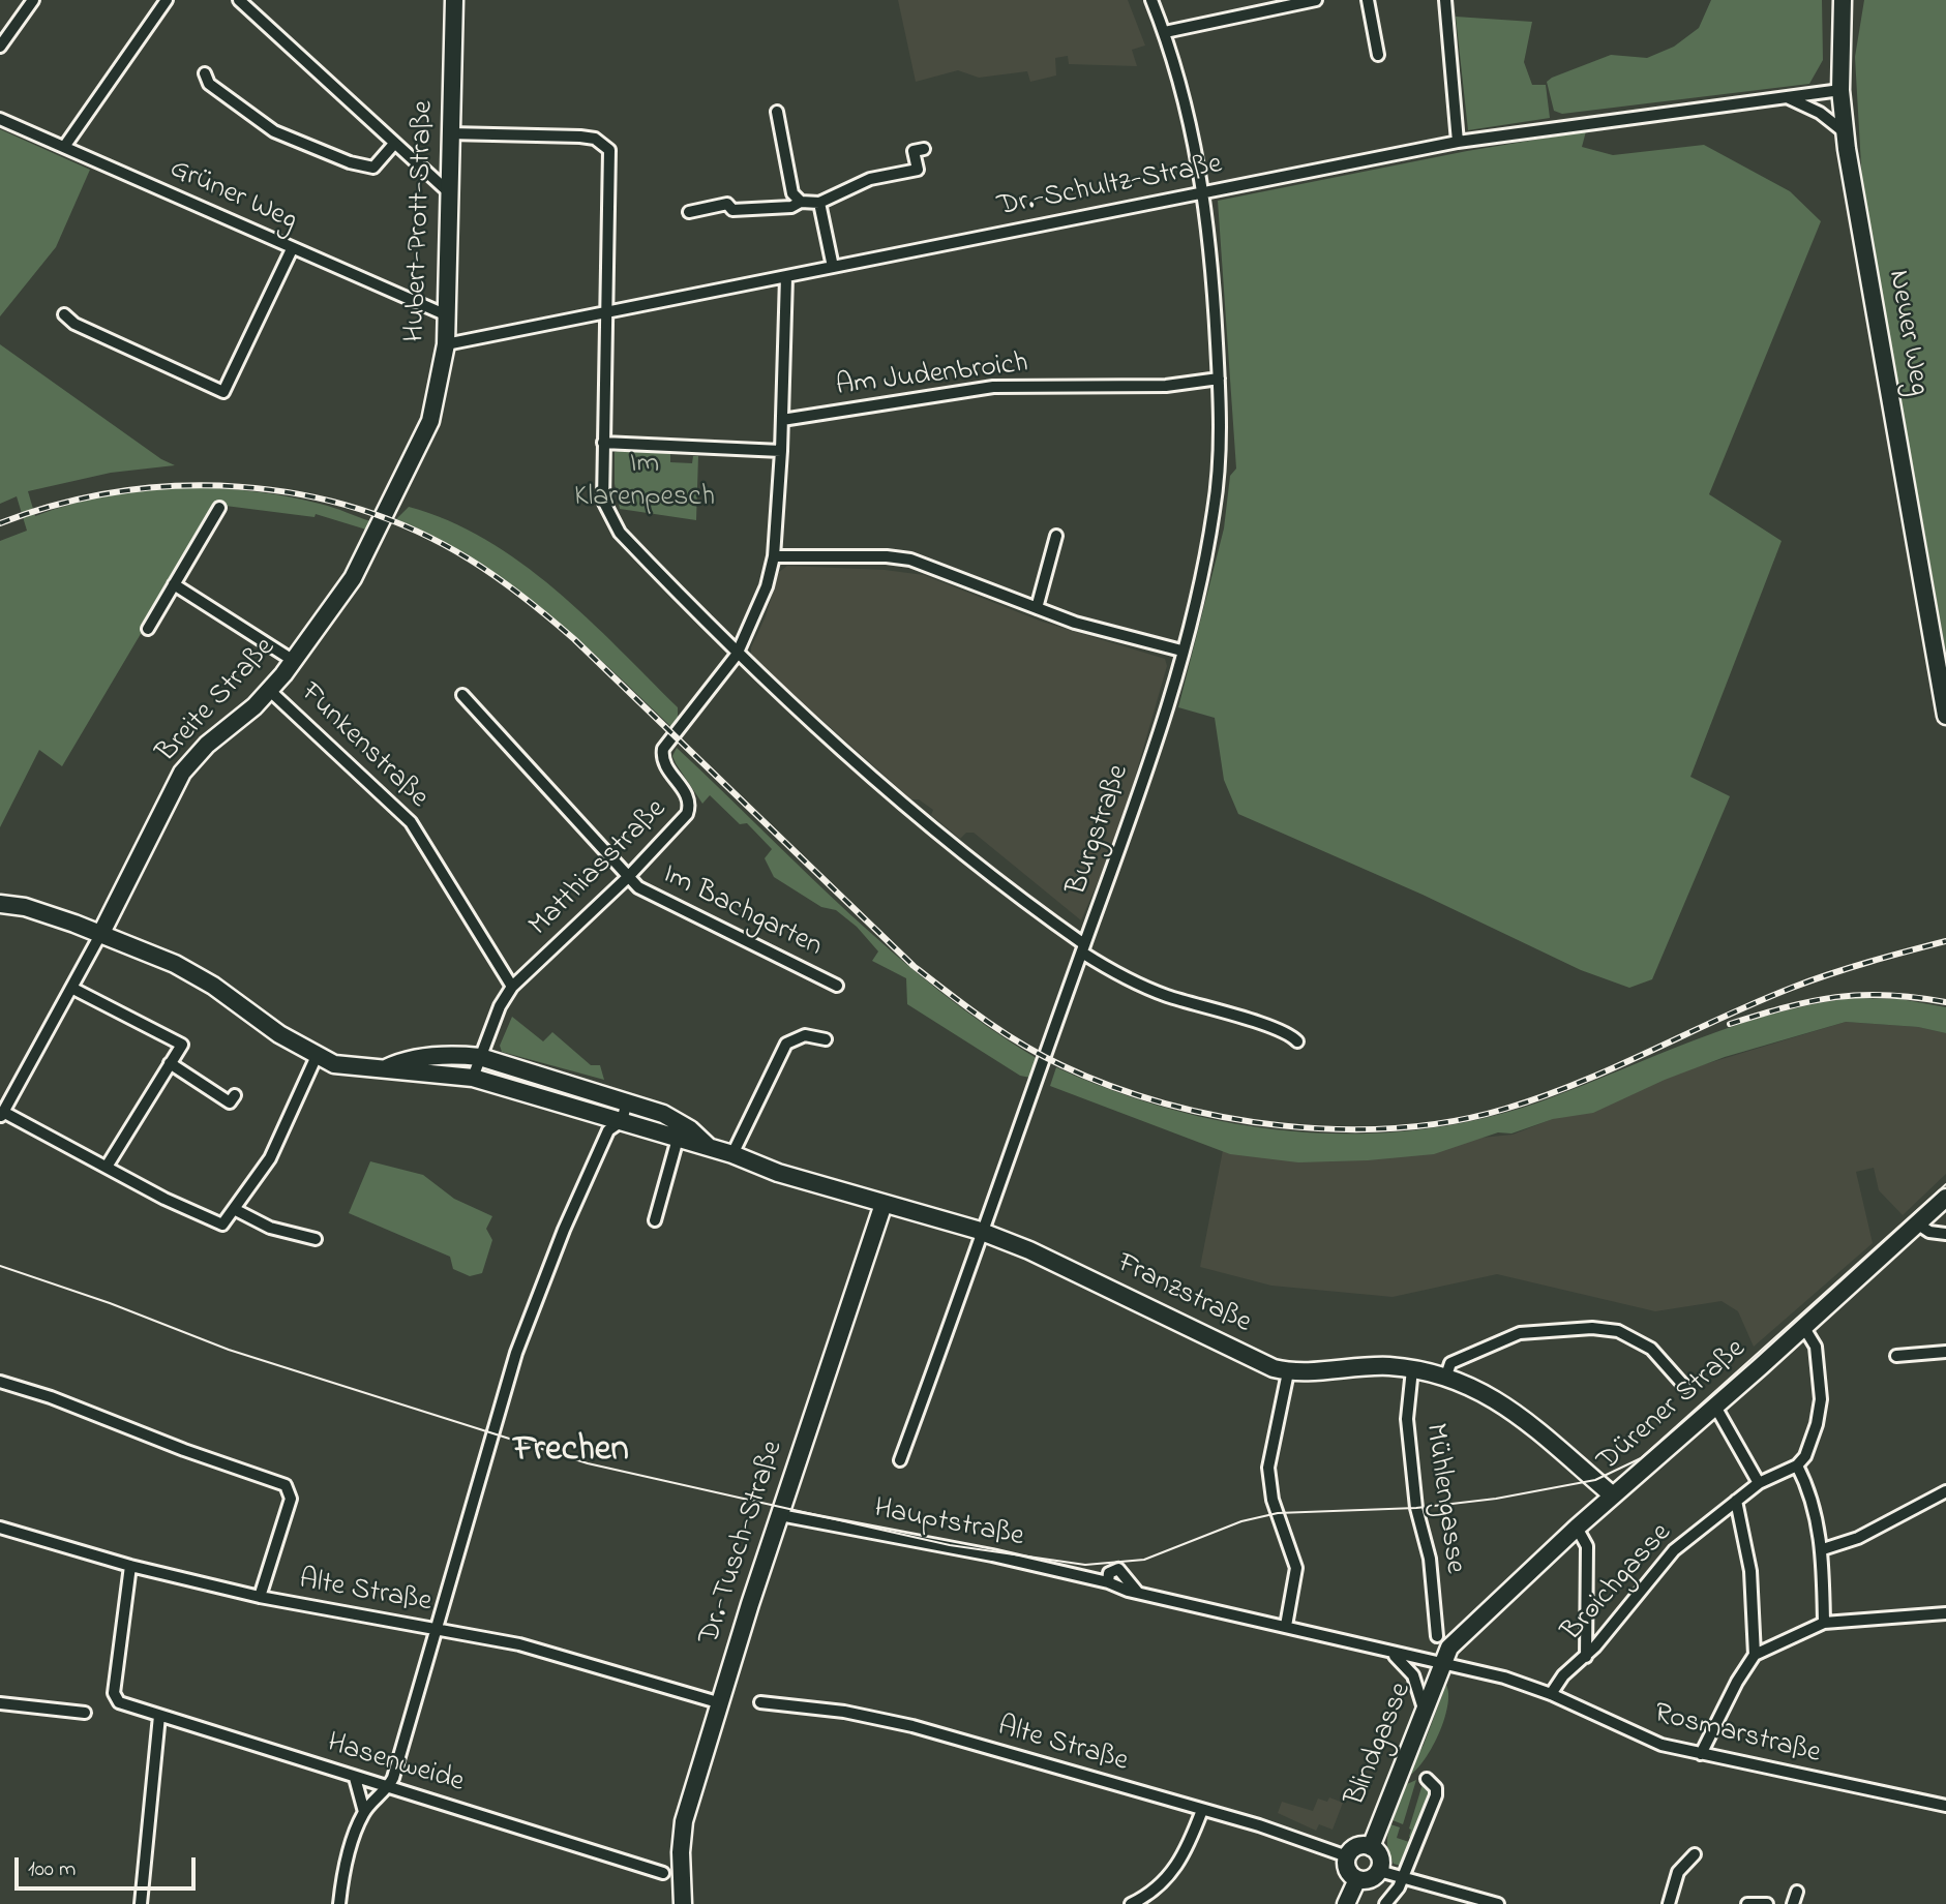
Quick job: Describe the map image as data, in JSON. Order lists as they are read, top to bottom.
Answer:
{
  "streets": {
    "street": [
      "Dr.-Schultz-Straße",
      "Grüner Weg",
      "Hubert-Prott-Straße",
      "Neuer Weg",
      "Am Judenbroich",
      "Breite Straße",
      "Funkenstraße",
      "Burgstraße",
      "Matthiasstraße",
      "Im Bachgarten",
      "Franzstraße",
      "Dürener Straße",
      "Mühlengasse",
      "Hauptstraße",
      "Dr.-Tusch-Straße",
      "Broichgasse",
      "Alte Straße",
      "Rosmarstraße",
      "Blindgasse",
      "Hasenweide"
    ]
  },
  "crossings": [
    ["Dr.-Schultz-Straße", "Hubert-Prott-Straße"],
    ["Dr.-Schultz-Straße", "Neuer Weg"],
    ["Dr.-Schultz-Straße", "Burgstraße"],
    ["Dr.-Schultz-Straße", "Matthiasstraße"],
    ["Grüner Weg", "Hubert-Prott-Straße"],
    ["Hubert-Prott-Straße", "Breite Straße"],
    ["Am Judenbroich", "Burgstraße"],
    ["Am Judenbroich", "Matthiasstraße"],
    ["Breite Straße", "Funkenstraße"],
    ["Breite Straße", "Franzstraße"],
    ["Funkenstraße", "Matthiasstraße"],
    ["Burgstraße", "Franzstraße"],
    ["Matthiasstraße", "Im Bachgarten"],
    ["Matthiasstraße", "Franzstraße"],
    ["Franzstraße", "Dürener Straße"],
    ["Franzstraße", "Mühlengasse"],
    ["Franzstraße", "Dr.-Tusch-Straße"],
    ["Dürener Straße", "Hauptstraße"],
    ["Dürener Straße", "Rosmarstraße"],
    ["Dürener Straße", "Blindgasse"],
    ["Hauptstraße", "Dr.-Tusch-Straße"],
    ["Hauptstraße", "Rosmarstraße"],
    ["Hauptstraße", "Blindgasse"],
    ["Dr.-Tusch-Straße", "Alte Straße"],
    ["Broichgasse", "Rosmarstraße"],
    ["Alte Straße", "Blindgasse"],
    ["Alte Straße", "Hasenweide"],
    ["Rosmarstraße", "Blindgasse"]
  ],
  "districts": ["Frechen"],
  "parks": ["Im Klarenpesch"],
  "scale_bar": "100 m"
}
